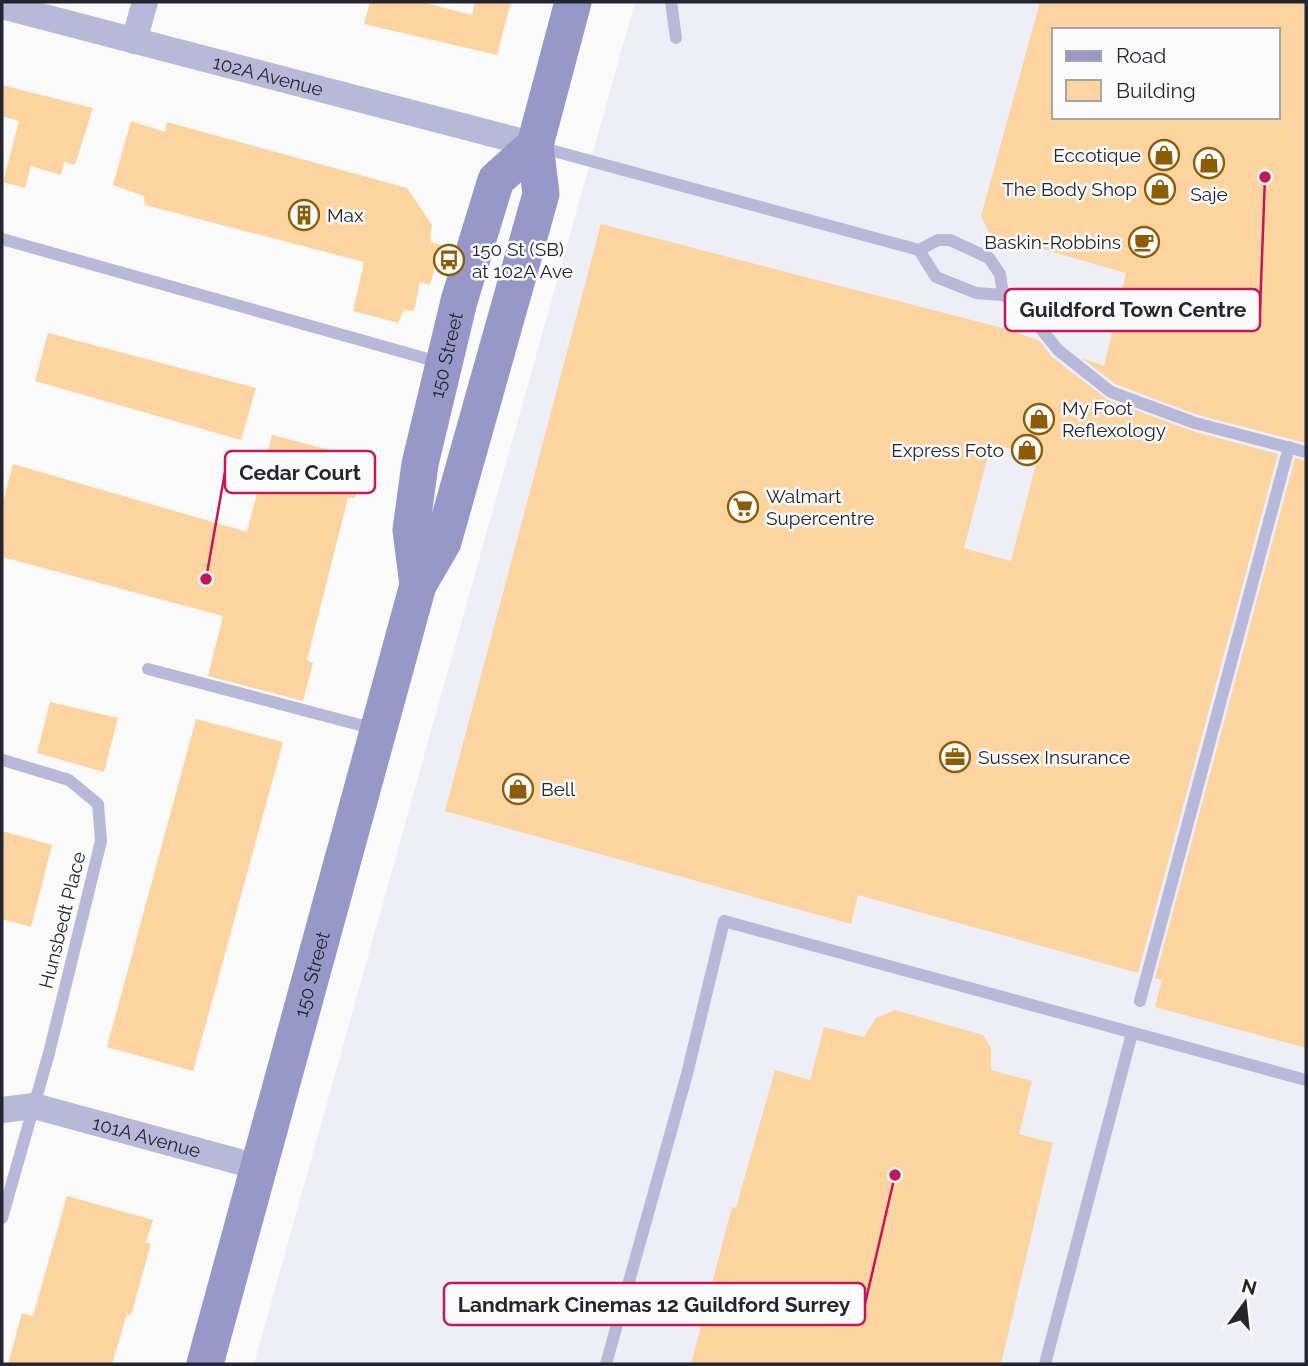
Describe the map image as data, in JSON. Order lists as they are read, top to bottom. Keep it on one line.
{"streets":{"main road":["150 Street"],"street":["102A Avenue","101A Avenue"],"lane":["Hunsbedt Place"]},"crossings":[["102A Avenue","150 Street"],["150 Street","101A Avenue"],["Hunsbedt Place","101A Avenue"]],"places":{"shop":["Eccotique","Saje","The Body Shop","My Foot Reflexology","Express Foto","Bell"],"other":["Guildford Town Centre","Cedar Court","Landmark Cinemas 12 Guildford Surrey"],"building":["Max"],"cafe":["Baskin-Robbins"],"bus stop":["150 St (SB) at 102A Ave"],"supermarket":["Walmart Supercentre"],"office":["Sussex Insurance"]},"legend":["Road","Building"],"north":"top"}
